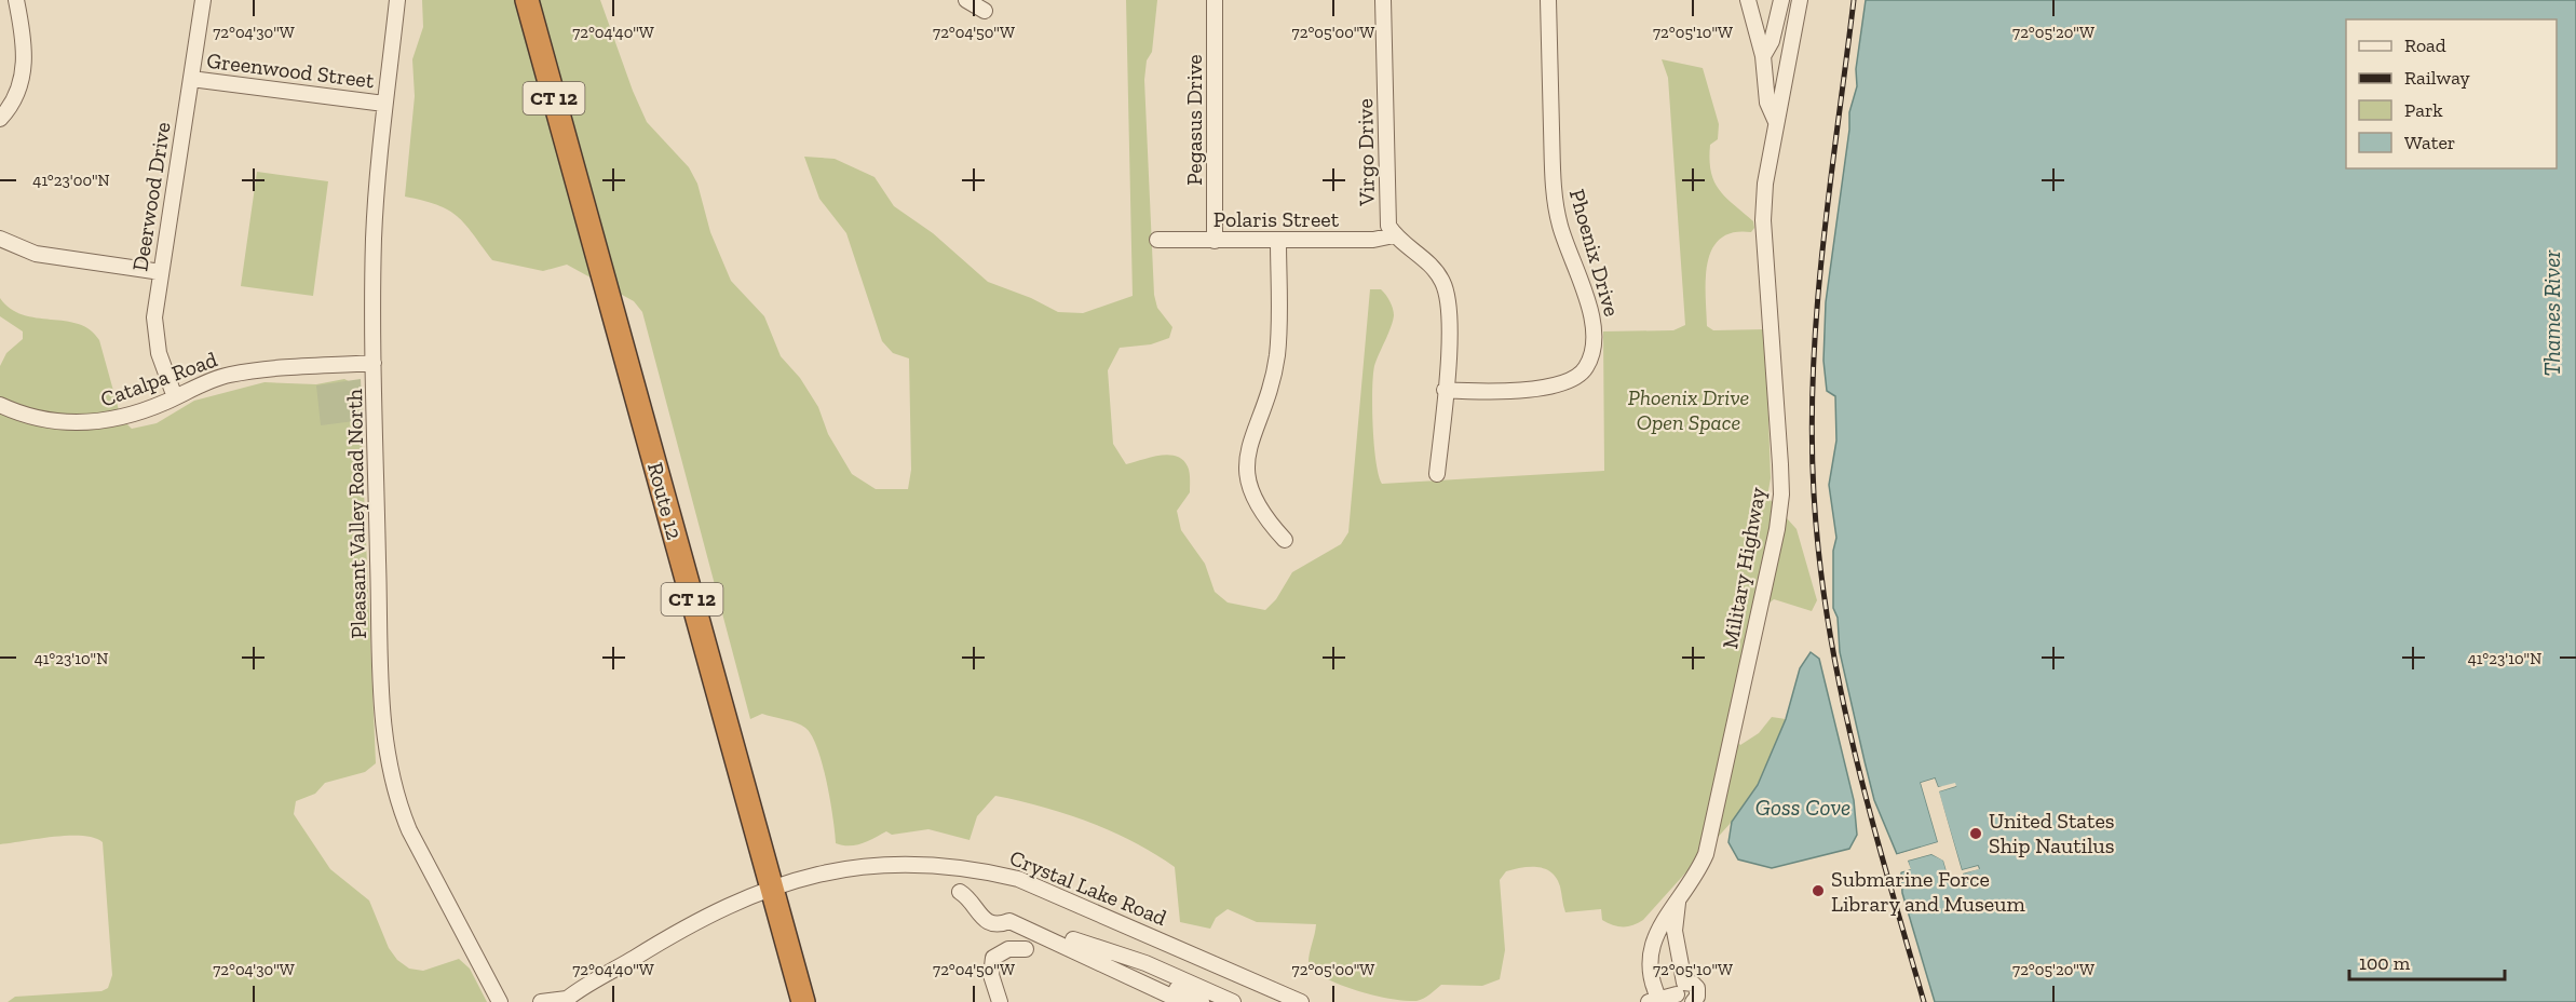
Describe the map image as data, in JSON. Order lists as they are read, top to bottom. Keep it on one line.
{"streets":{"highway":["CT 12","Route 12"],"street":["Greenwood Street","Pegasus Drive","Virgo Drive","Deerwood Drive","Polaris Street","Phoenix Drive","Catalpa Road","Pleasant Valley Road North","Military Highway","Crystal Lake Road"]},"crossings":[["Greenwood Street","Deerwood Drive"],["Greenwood Street","Pleasant Valley Road North"],["Pegasus Drive","Polaris Street"],["Virgo Drive","Polaris Street"],["Deerwood Drive","Catalpa Road"],["Catalpa Road","Pleasant Valley Road North"],["Route 12","Crystal Lake Road"]],"water":["Thames River","Goss Cove"],"parks":["Phoenix Drive Open Space"],"places":["United States Ship Nautilus","Submarine Force Library and Museum"],"legend":["Road","Railway","Park","Water"],"scale_bar":"100 m","coordinates":["72°04'30\"W","72°04'40\"W","72°04'50\"W","72°05'00\"W","72°05'10\"W","72°05'20\"W","41°23'00\"N","41°23'10\"N"]}
